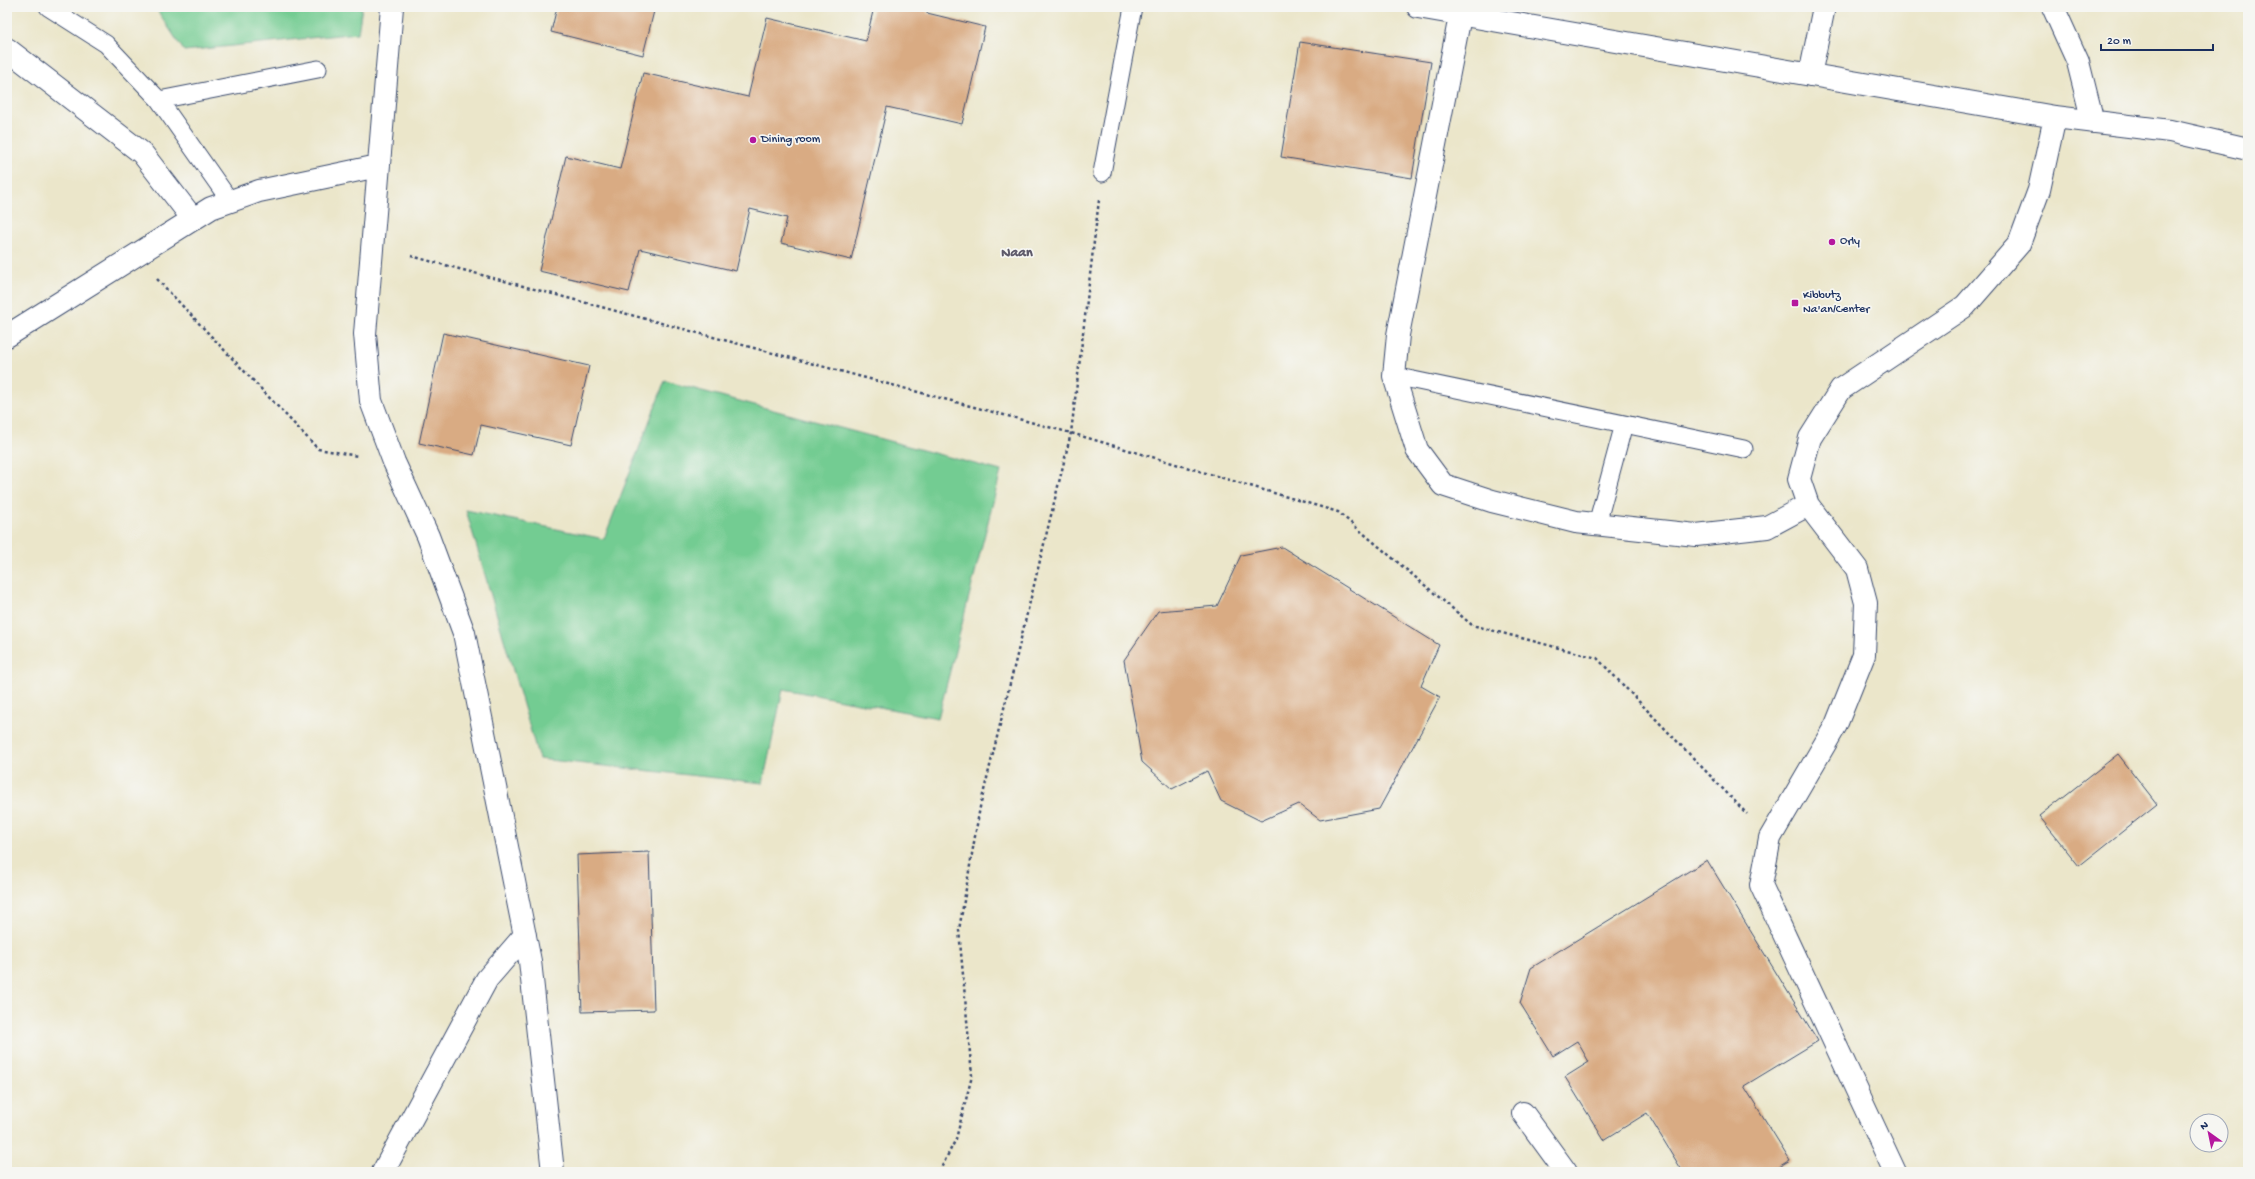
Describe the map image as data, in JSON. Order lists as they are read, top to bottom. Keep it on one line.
{"districts":["Naan"],"places":{"other":["Dining room","Orly"],"transit":["Kibbutz Na'an/Center"]},"scale_bar":"20 m","north":"top left"}
